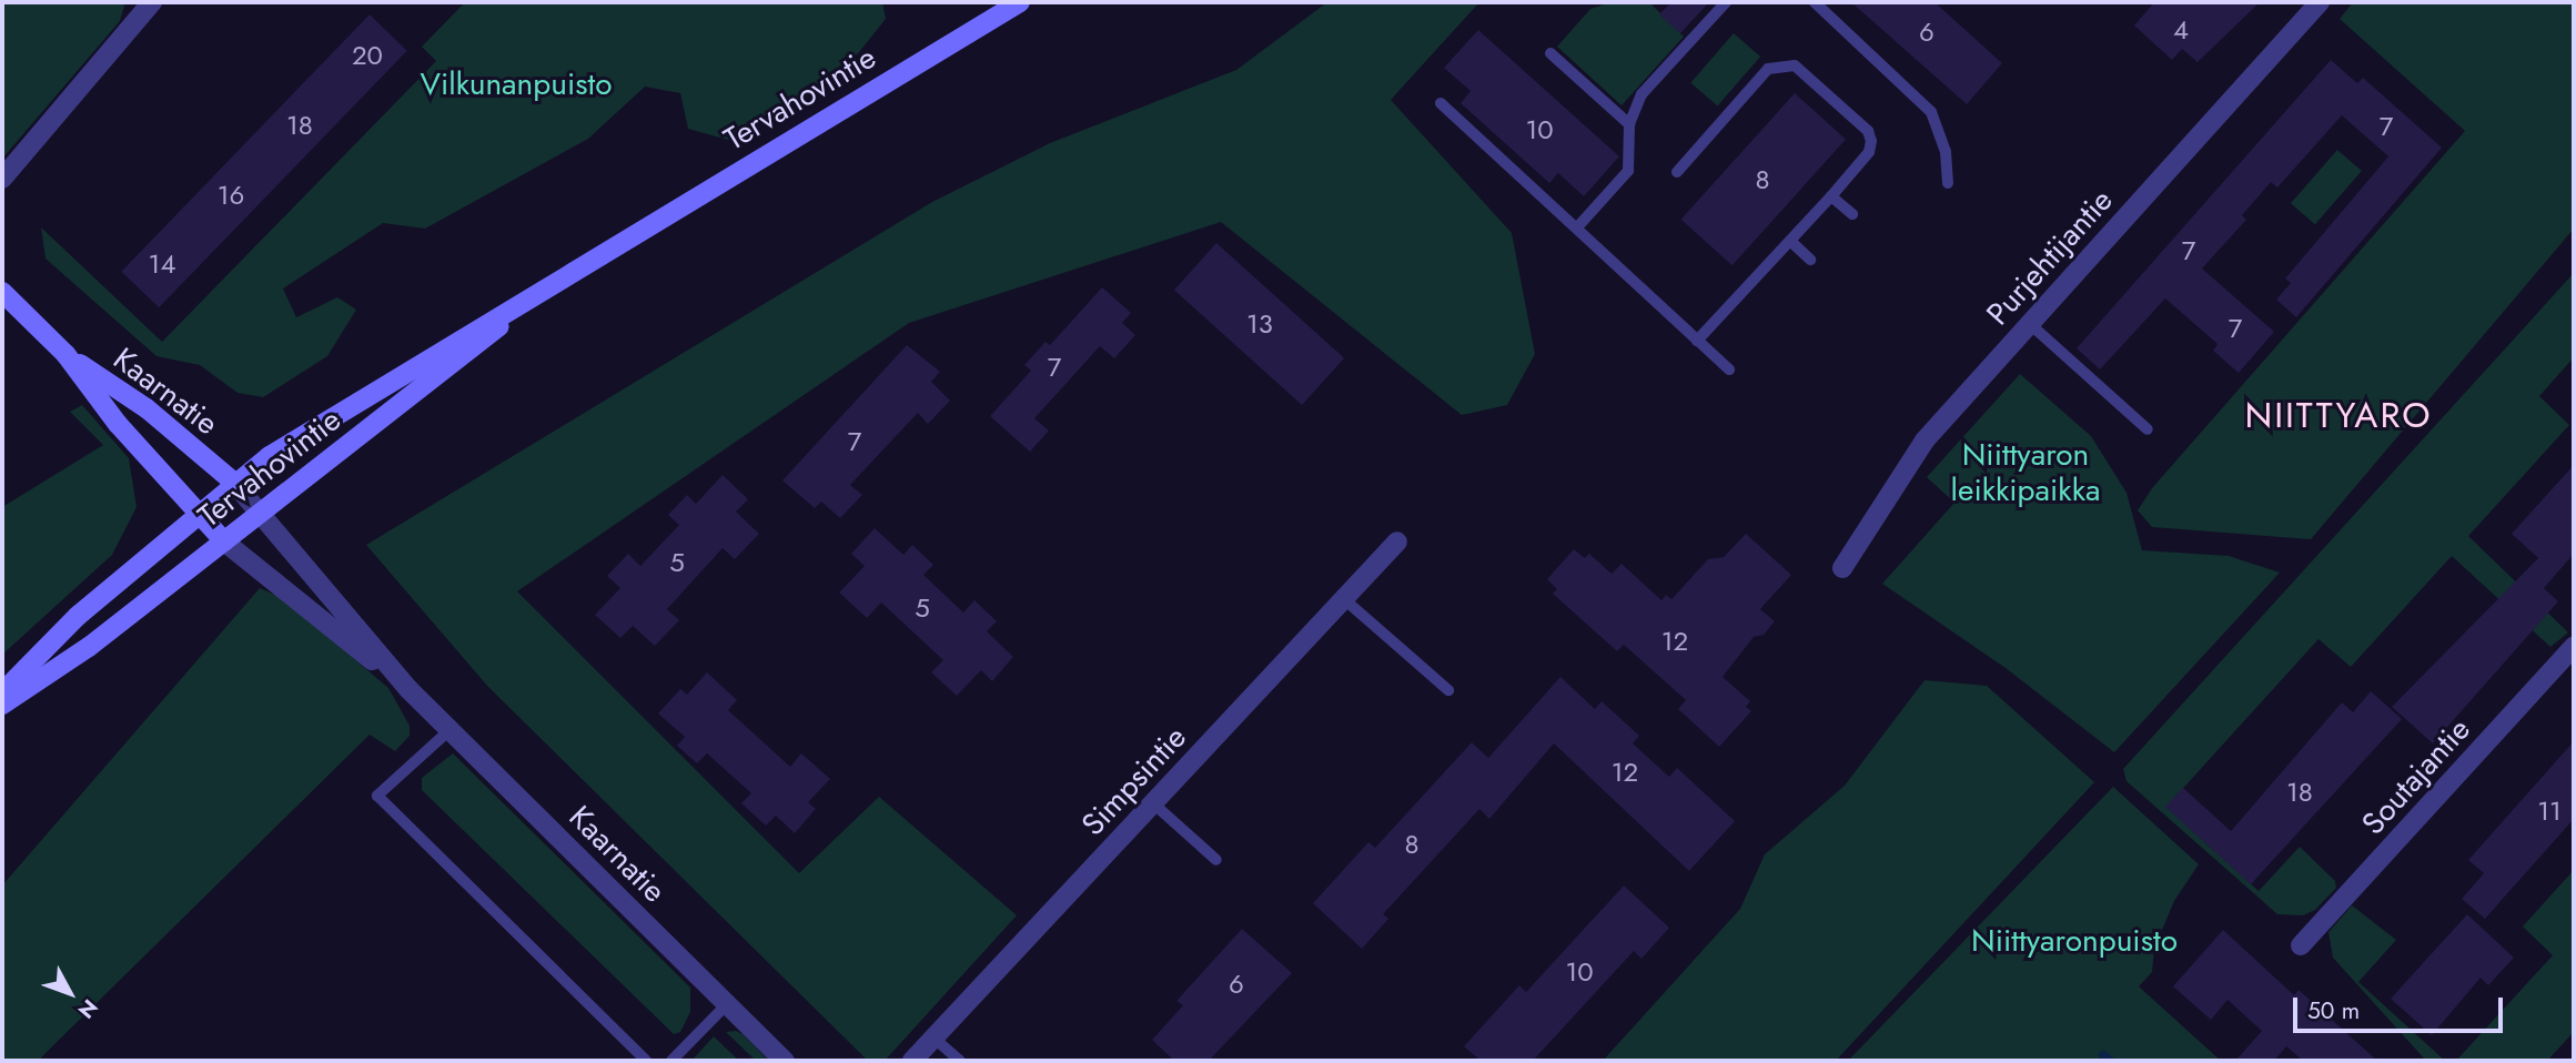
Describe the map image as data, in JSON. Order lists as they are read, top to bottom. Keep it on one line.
{"streets":{"main road":["Tervahovintie","Kaarnatie"],"street":["Purjehtijantie","Soutajantie","Simpsintie"]},"crossings":[["Tervahovintie","Kaarnatie"]],"districts":["NIITTYARO"],"parks":["Vilkunanpuisto","Niittyaron leikkipaikka","Niittyaronpuisto"],"house_numbers":["4","6","20","18","7","10","8","16","7","14","13","7","7","7","5","5","12","12","18","11","8","10","6"],"scale_bar":"50 m","north":"bottom right"}
